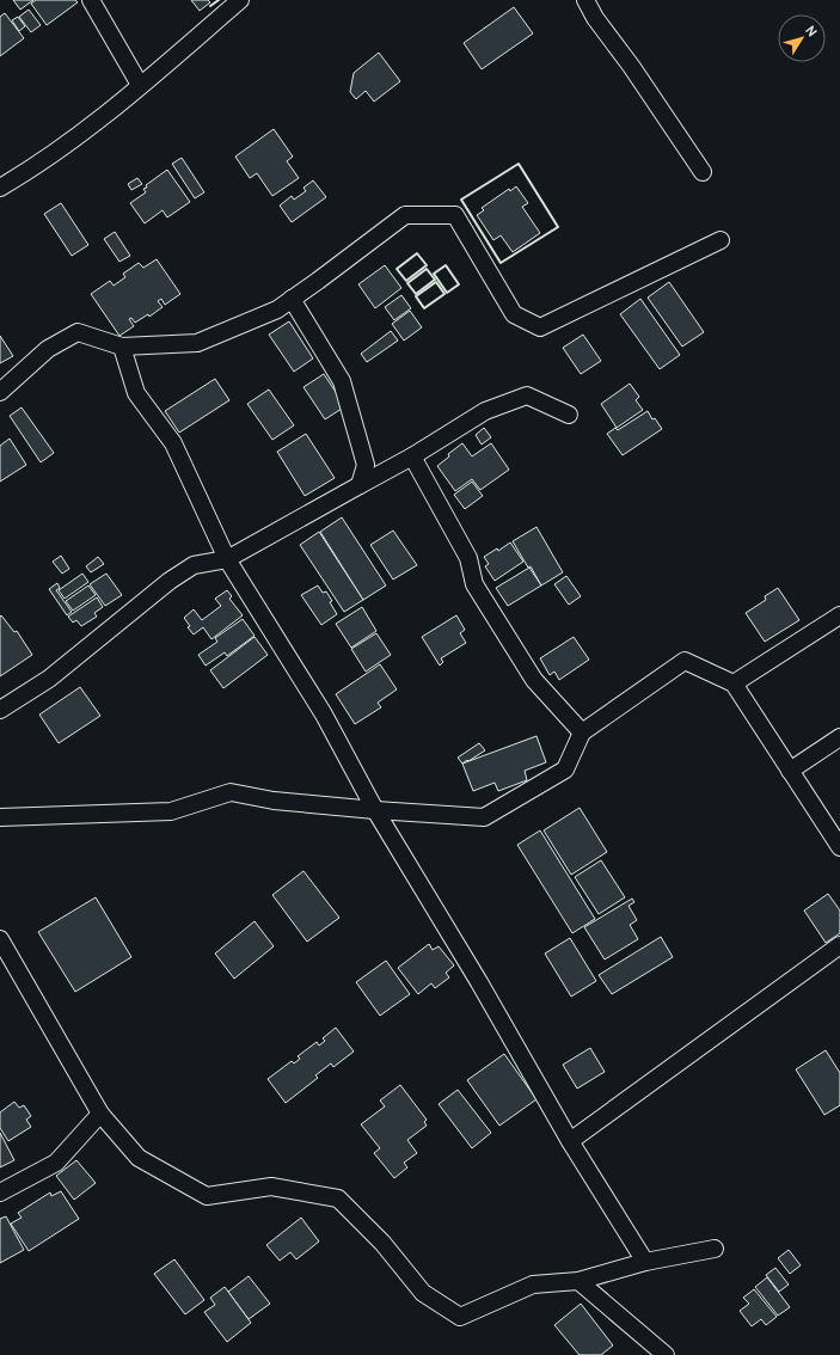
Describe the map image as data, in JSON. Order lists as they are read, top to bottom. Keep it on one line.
{"north":"top right"}
